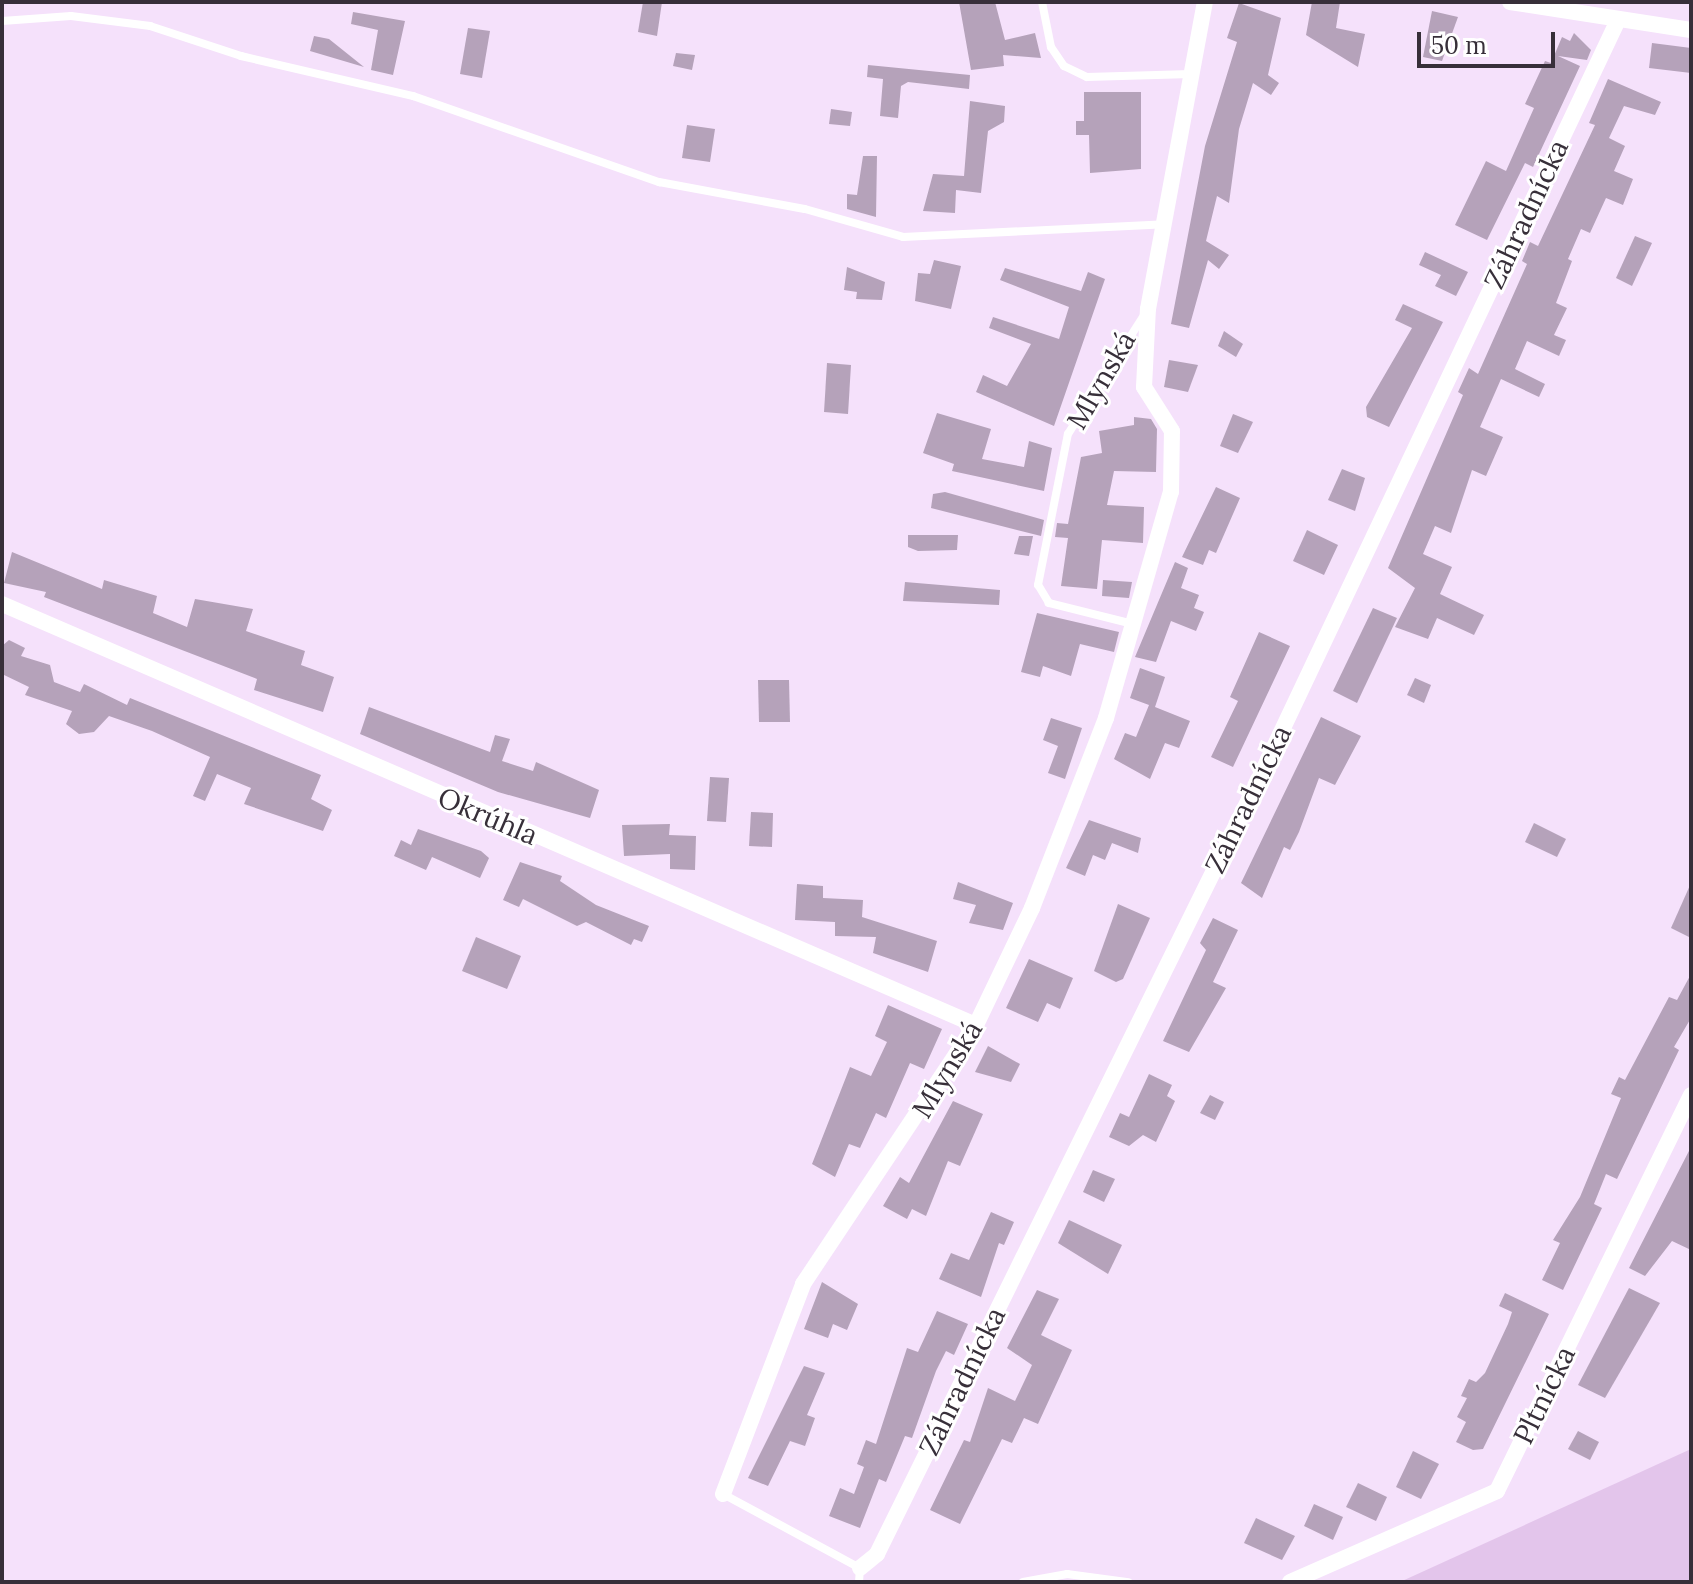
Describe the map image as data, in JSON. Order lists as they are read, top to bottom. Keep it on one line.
{"streets":{"street":["Záhradnícka","Mlynská","Okrúhla","Pltnícka"]},"crossings":[["Mlynská","Okrúhla"]],"scale_bar":"50 m"}
